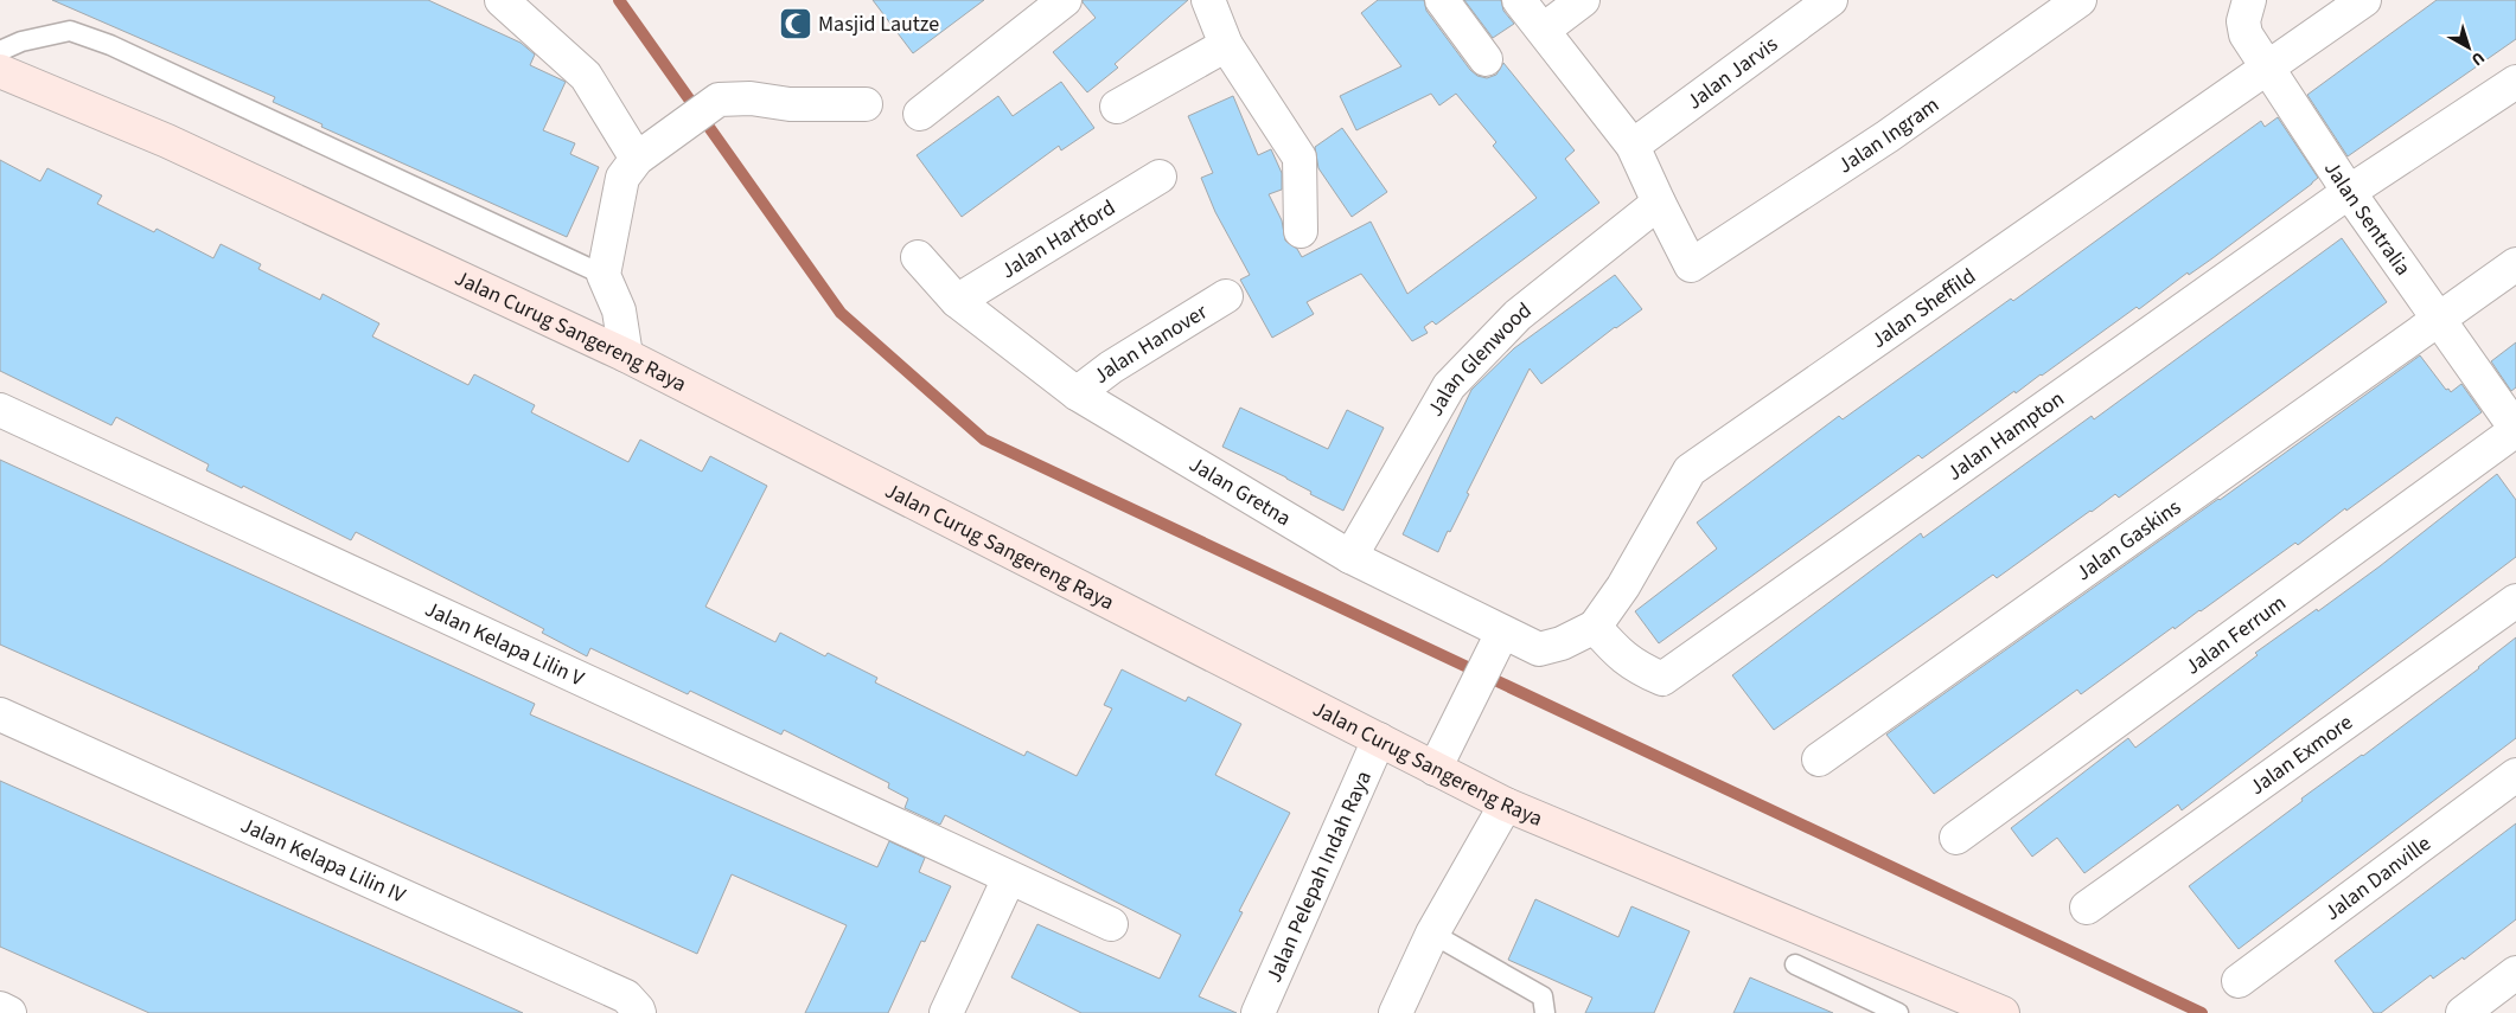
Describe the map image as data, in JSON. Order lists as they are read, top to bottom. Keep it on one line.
{"streets":{"main road":["Jalan Curug Sangereng Raya"],"street":["Jalan Jarvis","Jalan Ingram","Jalan Sentralia","Jalan Hartford","Jalan Sheffild","Jalan Hanover","Jalan Glenwood","Jalan Hampton","Jalan Gretna","Jalan Gaskins","Jalan Ferrum","Jalan Kelapa Lilin V","Jalan Exmore","Jalan Kelapa Lilin IV","Jalan Pelepah Indah Raya","Jalan Danville"]},"crossings":[["Jalan Ingram","Jalan Glenwood"],["Jalan Sentralia","Jalan Sheffild"],["Jalan Sentralia","Jalan Hampton"],["Jalan Sentralia","Jalan Gaskins"],["Jalan Sentralia","Jalan Ferrum"],["Jalan Hartford","Jalan Gretna"],["Jalan Sheffild","Jalan Hampton"],["Jalan Sheffild","Jalan Gretna"],["Jalan Curug Sangereng Raya","Jalan Pelepah Indah Raya"],["Jalan Hanover","Jalan Gretna"],["Jalan Glenwood","Jalan Gretna"],["Jalan Hampton","Jalan Gretna"]],"places":{"mosque":["Masjid Lautze"]},"north":"bottom right"}
